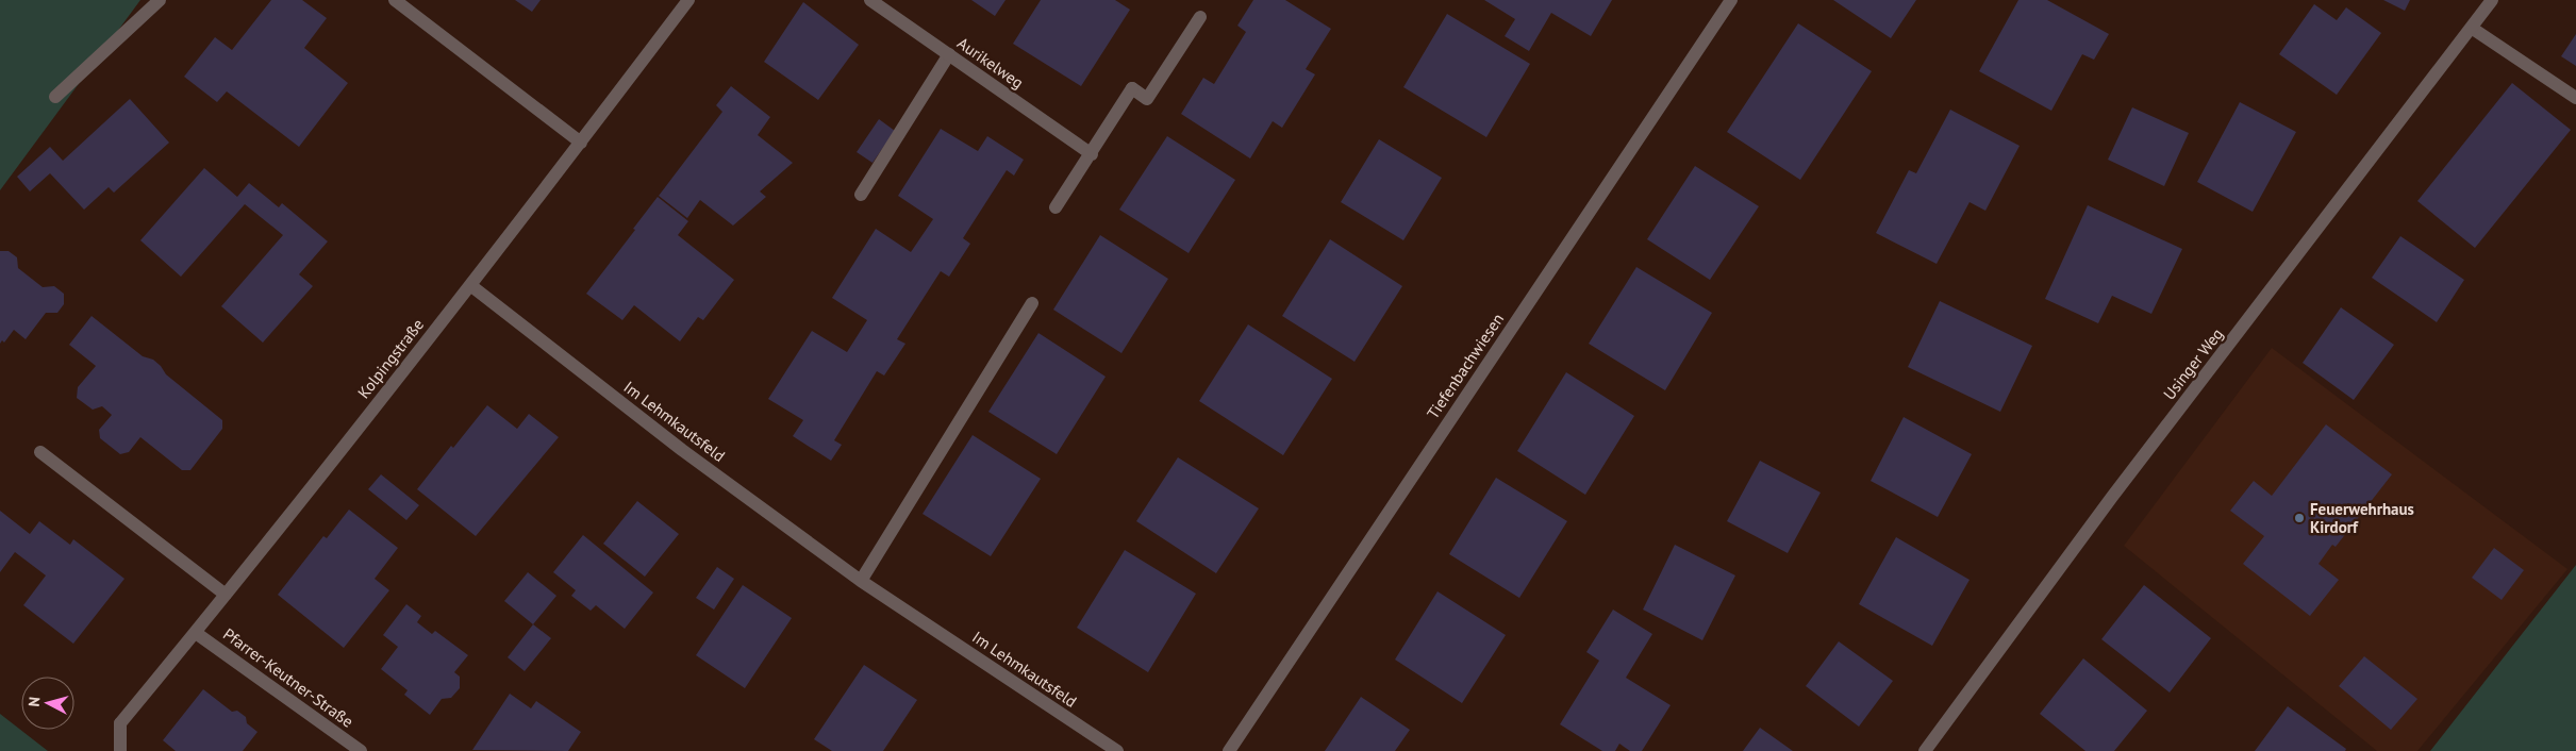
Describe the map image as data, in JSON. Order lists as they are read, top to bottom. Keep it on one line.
{"streets":{"street":["Aurikelweg","Kolpingstraße","Usinger Weg","Tiefenbachwiesen","Im Lehmkautsfeld","Pfarrer-Keutner-Straße"]},"crossings":[["Kolpingstraße","Im Lehmkautsfeld"],["Kolpingstraße","Pfarrer-Keutner-Straße"]],"places":["Feuerwehrhaus Kirdorf"],"north":"left"}
